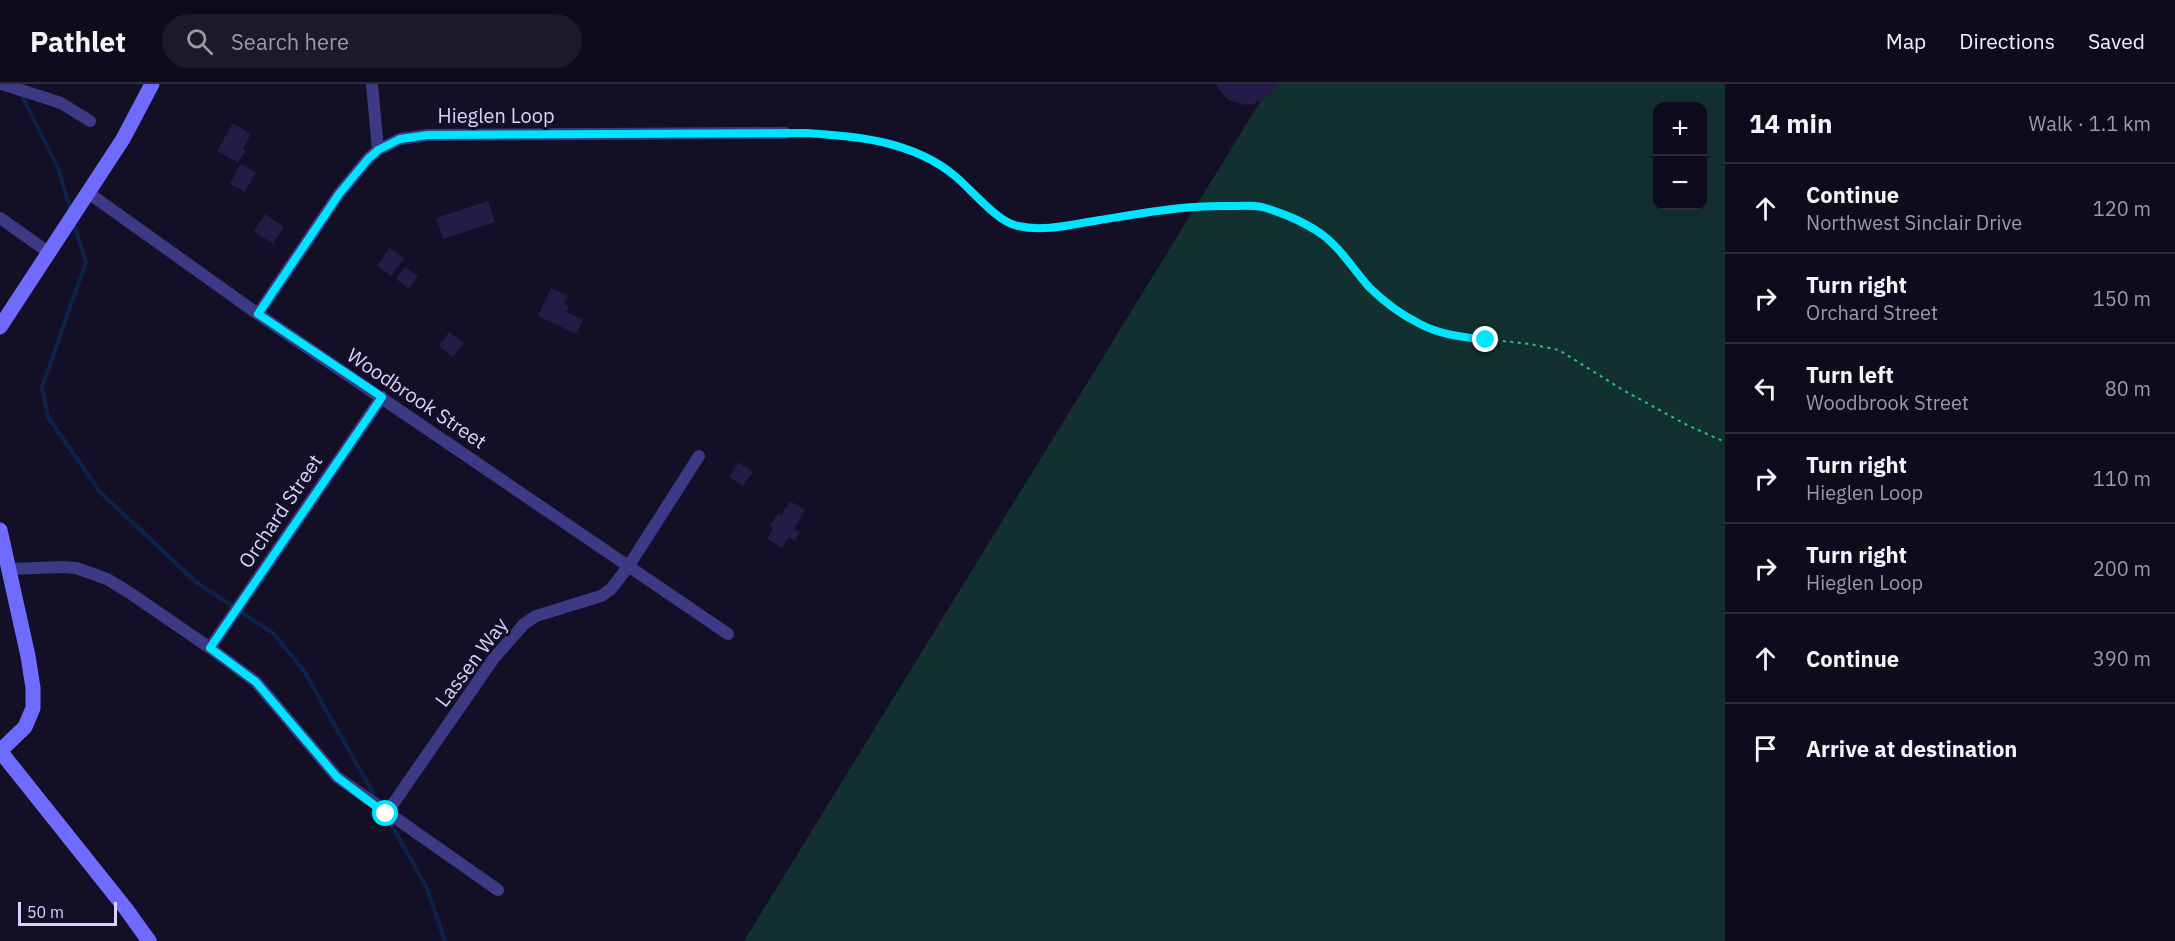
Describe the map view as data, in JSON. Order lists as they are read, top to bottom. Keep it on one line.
{"streets":{"street":["Hieglen Loop","Woodbrook Street","Orchard Street","Lassen Way"]},"crossings":[["Hieglen Loop","Woodbrook Street"],["Woodbrook Street","Orchard Street"],["Woodbrook Street","Lassen Way"]],"scale_bar":"50 m","page":{"header":"Pathlet","search":"Search here","nav":["Map","Directions","Saved"],"heading":["14 min","Walk · 1.1 km"],"map_buttons":["+","−"],"list":[["Continue","Northwest Sinclair Drive","120 m"],["Turn right","Orchard Street","150 m"],["Turn left","Woodbrook Street","80 m"],["Turn right","Hieglen Loop","110 m"],["Turn right","Hieglen Loop","200 m"],["Continue","390 m"],"Arrive at destination"],"scale":"50 m"}}
